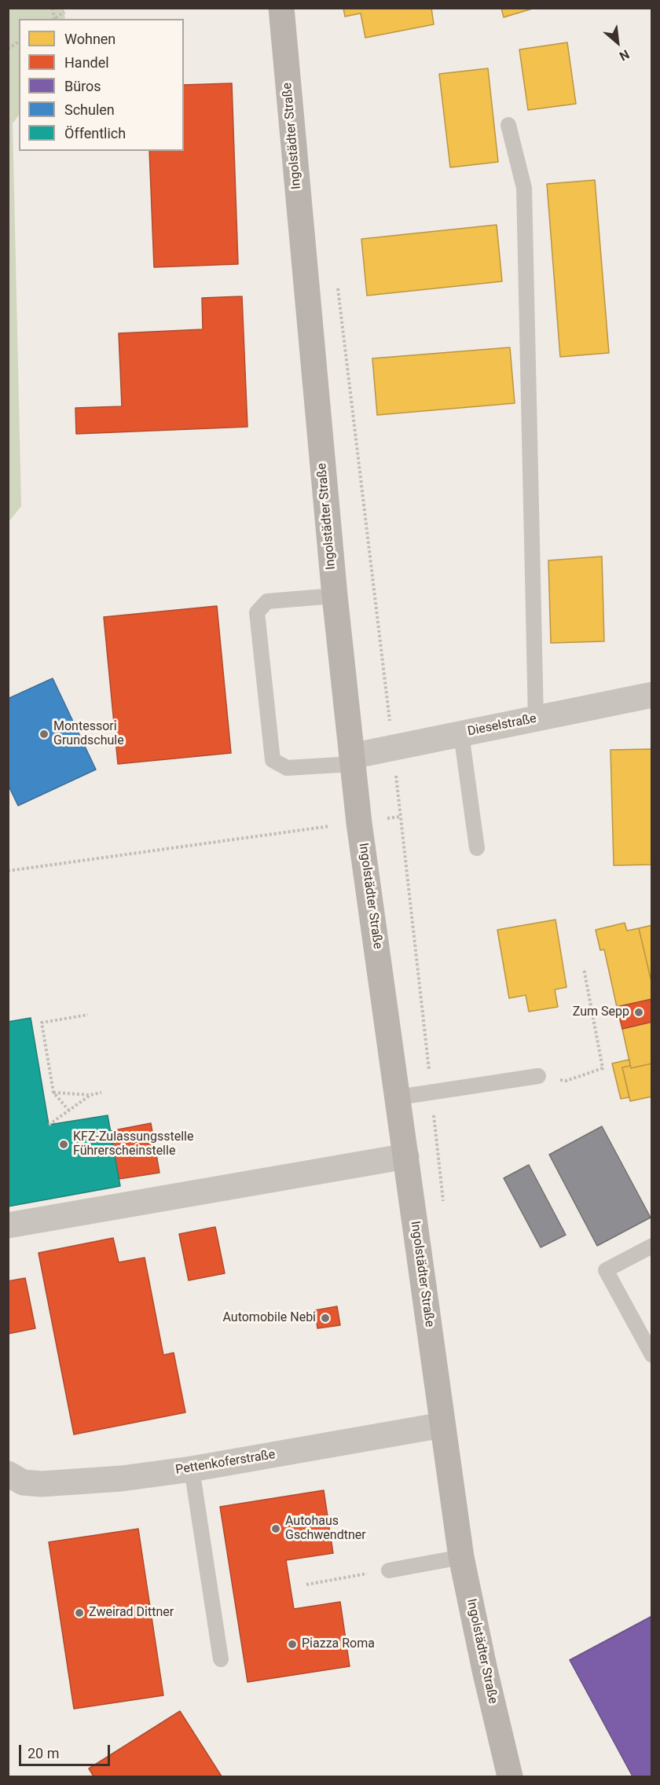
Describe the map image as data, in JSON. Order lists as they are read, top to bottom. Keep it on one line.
{"streets":{"street":["Ingolstädter Straße","Dieselstraße","Pettenkoferstraße"]},"crossings":[["Ingolstädter Straße","Dieselstraße"],["Ingolstädter Straße","Pettenkoferstraße"]],"places":["Montessori Grundschule","Zum Sepp","KFZ-Zulassungsstelle Führerscheinstelle","Automobile Nebi","Autohaus Gschwendtner","Zweirad Dittner","Piazza Roma"],"legend":["Wohnen","Handel","Büros","Schulen","Öffentlich"],"scale_bar":"20 m","north":"bottom right"}
